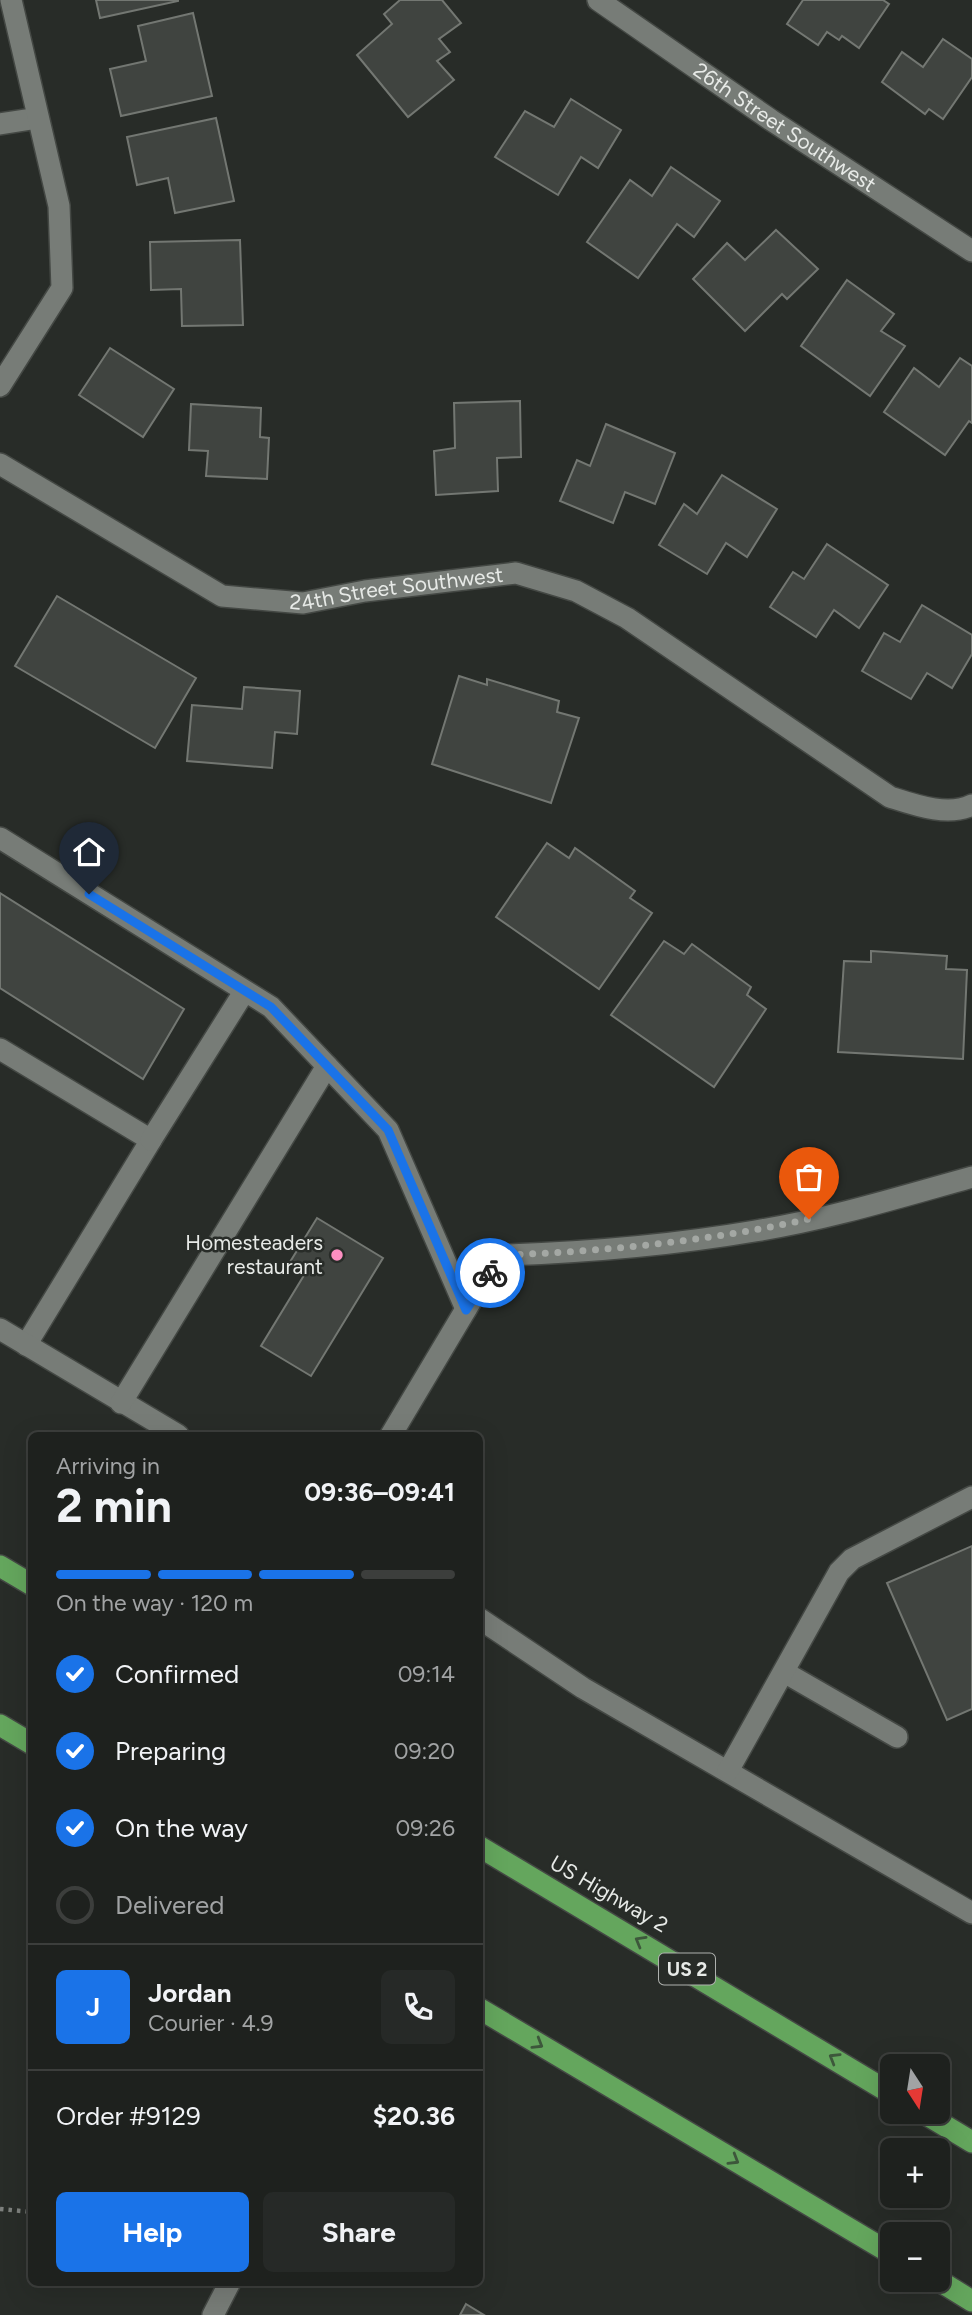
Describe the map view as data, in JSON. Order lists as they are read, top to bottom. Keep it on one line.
{"streets":{"highway":["US Highway 2","US 2"],"street":["26th Street Southwest","24th Street Southwest"]},"places":["Homesteaders restaurant"],"north":"bottom","page":{"heading":["2 min","Arriving in","09:36–09:41"],"panel":["Jordan","Courier · 4.9","Order #9129","$20.36"],"bar":"On the way · 120 m","list":[["Confirmed","09:14"],["Preparing","09:20"],["On the way","09:26"],"Delivered"],"round":"J","map_buttons":["+","−"],"buttons":["Help","Share"]}}
